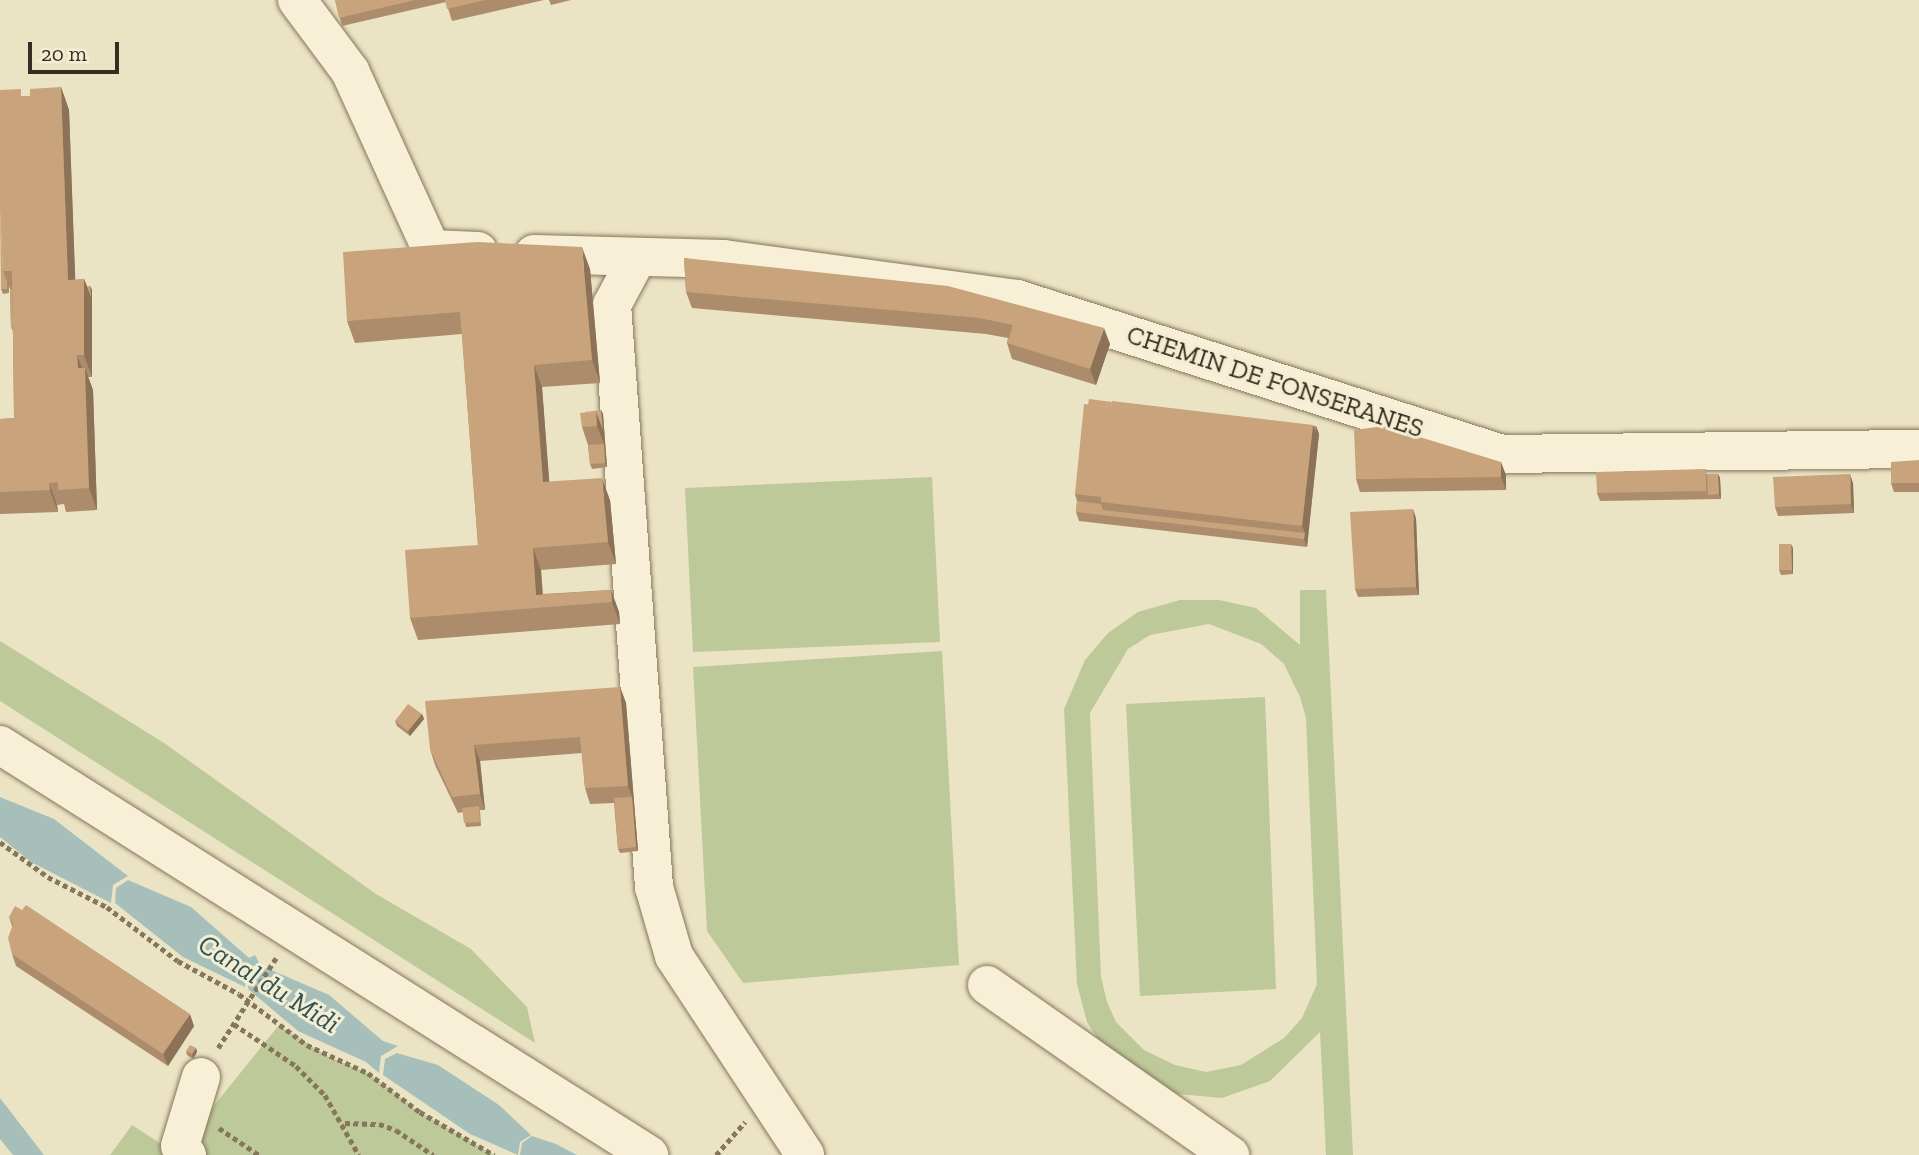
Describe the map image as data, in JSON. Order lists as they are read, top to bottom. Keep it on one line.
{"streets":{"street":["CHEMIN DE FONSERANES"]},"water":["Canal du Midi"],"scale_bar":"20 m"}
